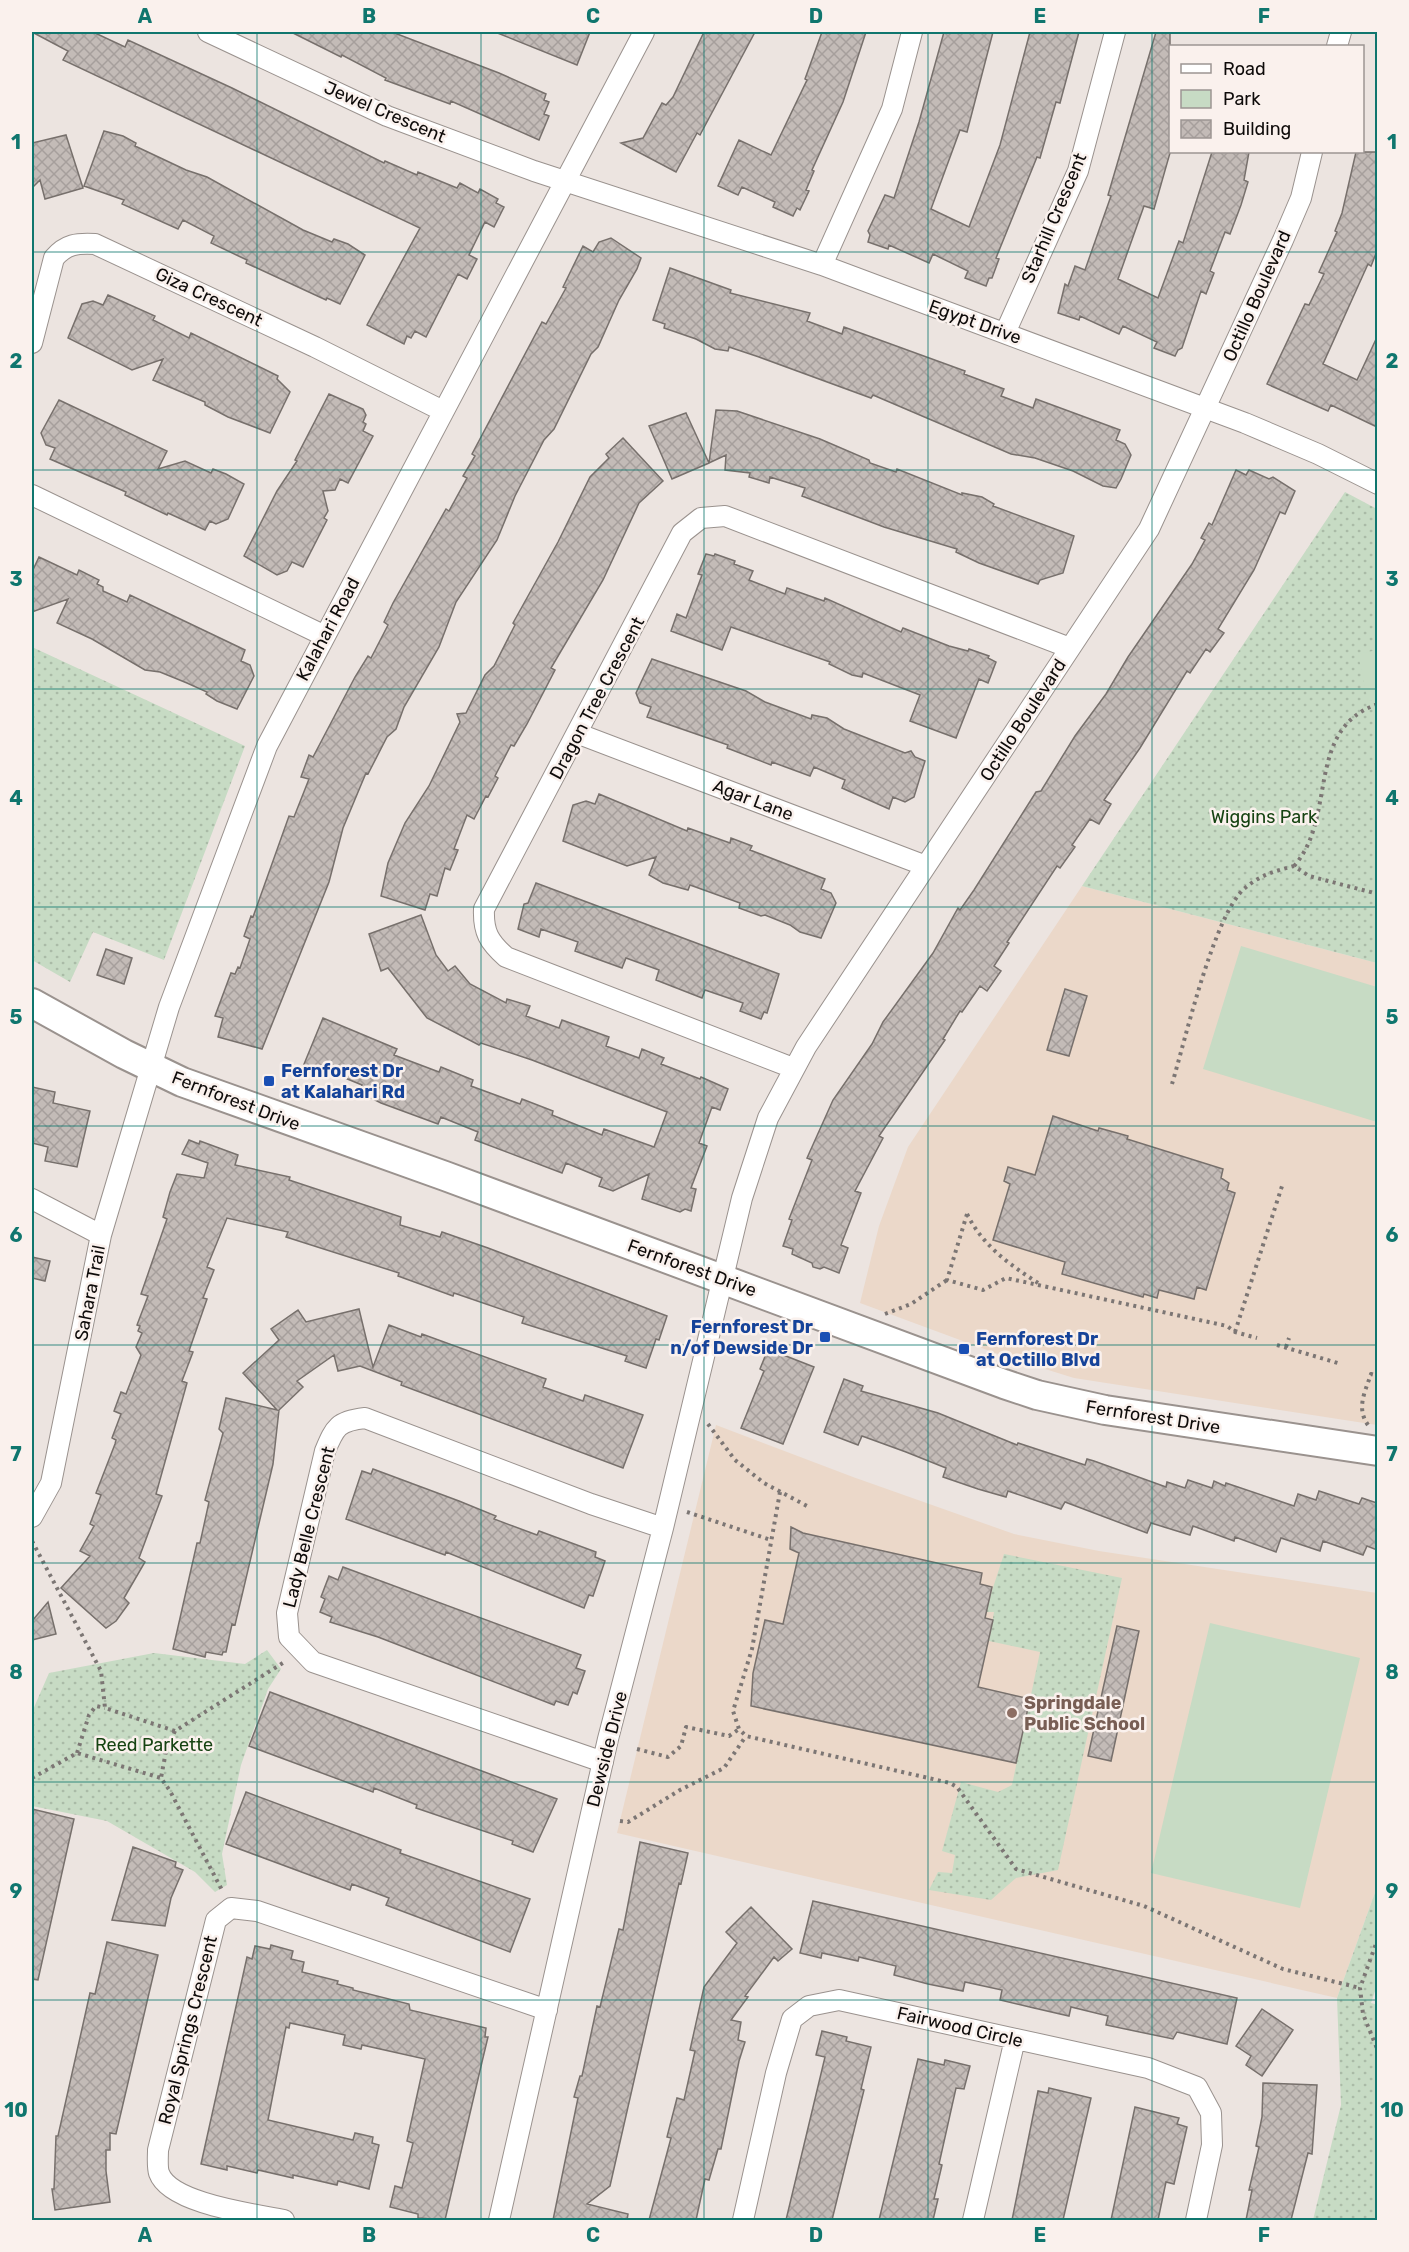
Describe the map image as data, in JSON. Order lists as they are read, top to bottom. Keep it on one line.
{"streets":{"street":["Jewel Crescent","Starhill Crescent","Octillo Boulevard","Giza Crescent","Egypt Drive","Kalahari Road","Dragon Tree Crescent","Agar Lane","Fernforest Drive","Sahara Trail","Lady Belle Crescent","Dewside Drive","Fairwood Circle","Royal Springs Crescent"]},"crossings":[["Jewel Crescent","Egypt Drive"],["Jewel Crescent","Kalahari Road"],["Starhill Crescent","Egypt Drive"],["Octillo Boulevard","Egypt Drive"],["Octillo Boulevard","Dragon Tree Crescent"],["Octillo Boulevard","Agar Lane"],["Octillo Boulevard","Fernforest Drive"],["Octillo Boulevard","Dewside Drive"],["Giza Crescent","Kalahari Road"],["Egypt Drive","Kalahari Road"],["Kalahari Road","Fernforest Drive"],["Kalahari Road","Sahara Trail"],["Dragon Tree Crescent","Agar Lane"],["Fernforest Drive","Sahara Trail"],["Fernforest Drive","Dewside Drive"],["Lady Belle Crescent","Dewside Drive"]],"parks":["Wiggins Park","Reed Parkette"],"places":{"transit":["Fernforest Dr at Kalahari Rd","Fernforest Dr n/of Dewside Dr","Fernforest Dr at Octillo Blvd"],"other":["Springdale Public School"]},"legend":["Road","Park","Building"],"grid":{"columns":["A","B","C","D","E","F"],"rows":["1","2","3","4","5","6","7","8","9","10"]}}
